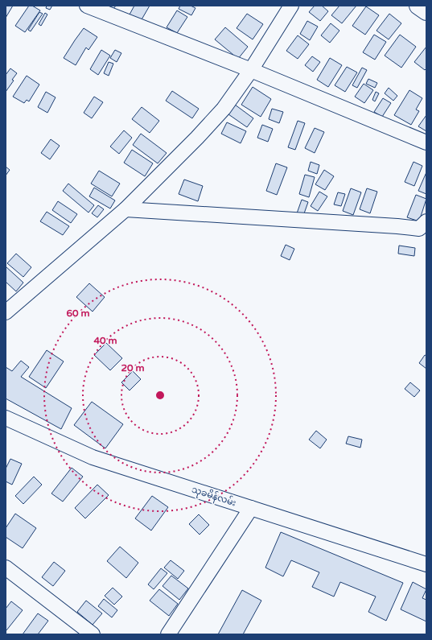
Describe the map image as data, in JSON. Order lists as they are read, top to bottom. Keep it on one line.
{"streets":{"street":["သုခမိန်လမ်း"]},"rings":["60 m","40 m","20 m"]}
